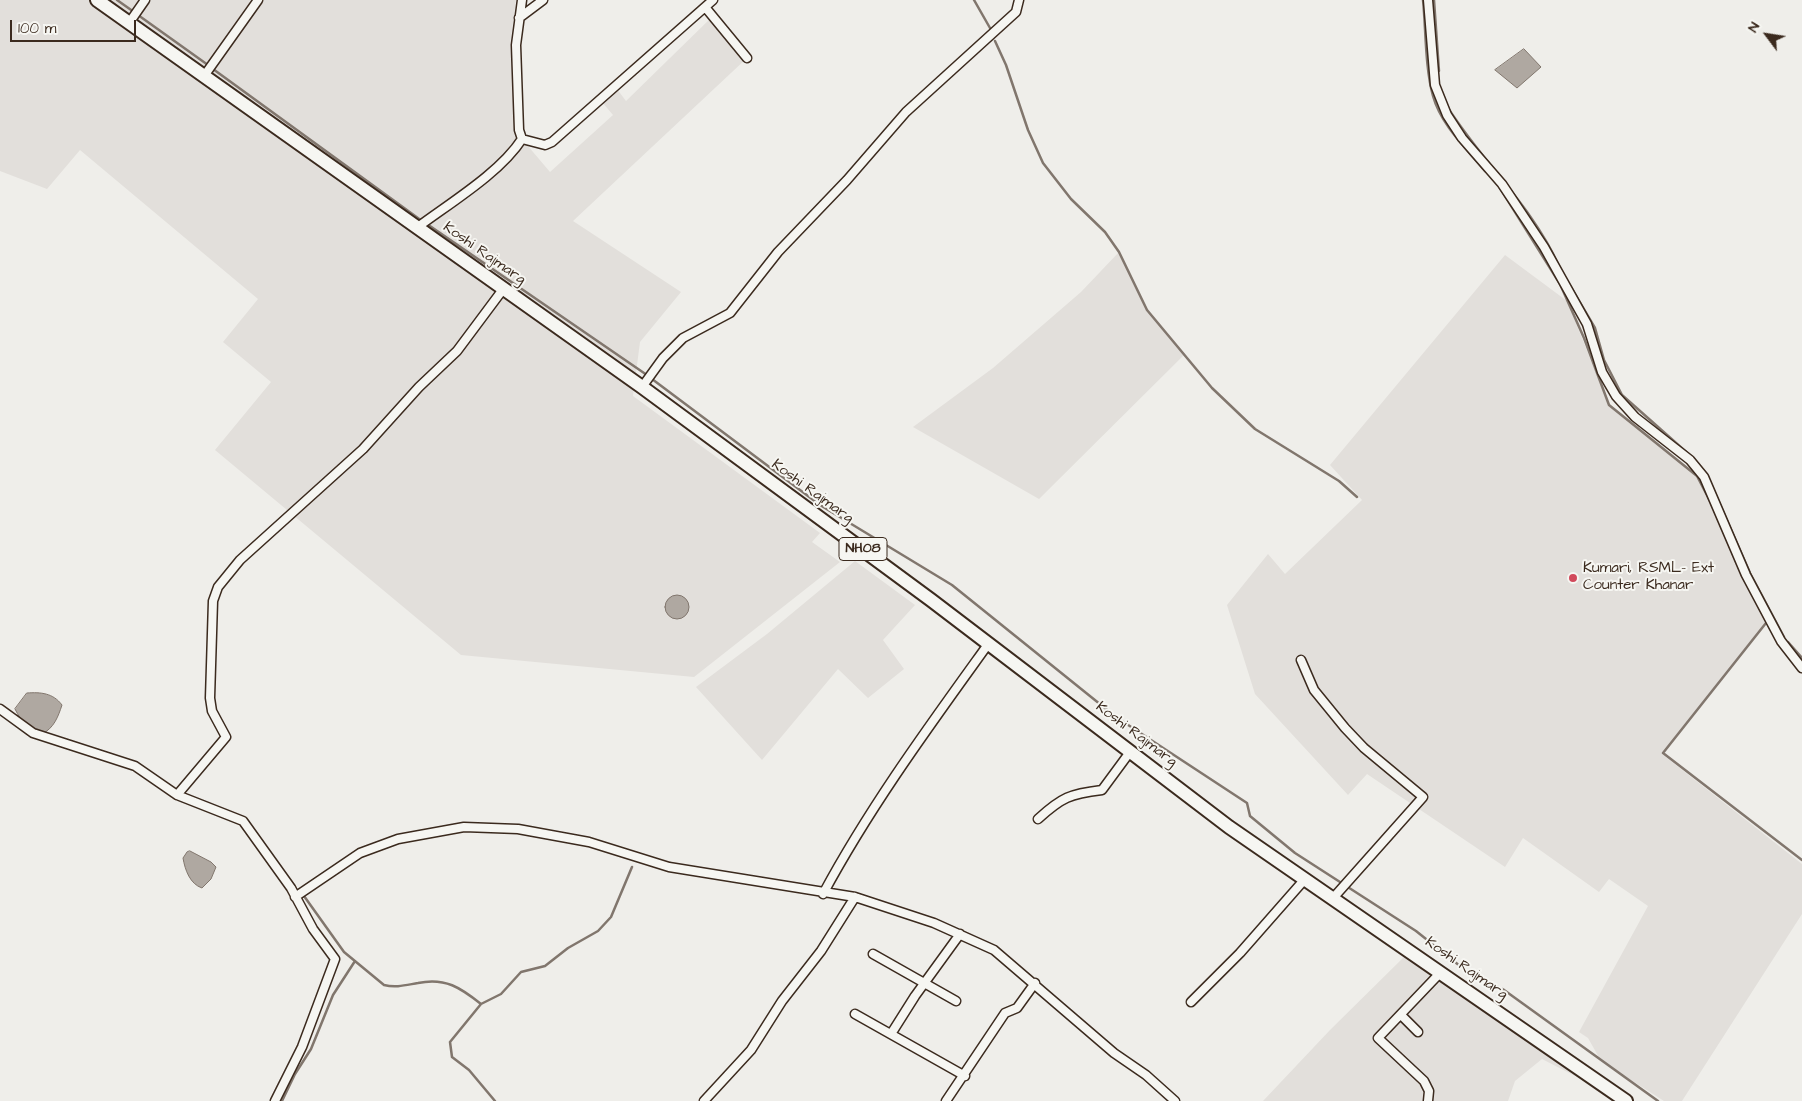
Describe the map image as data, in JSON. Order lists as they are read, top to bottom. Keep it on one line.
{"streets":{"main road":["Koshi Rajmarg","NH08"]},"places":["Kumari, RSML- Ext Counter Khanar"],"scale_bar":"100 m","north":"top left"}
